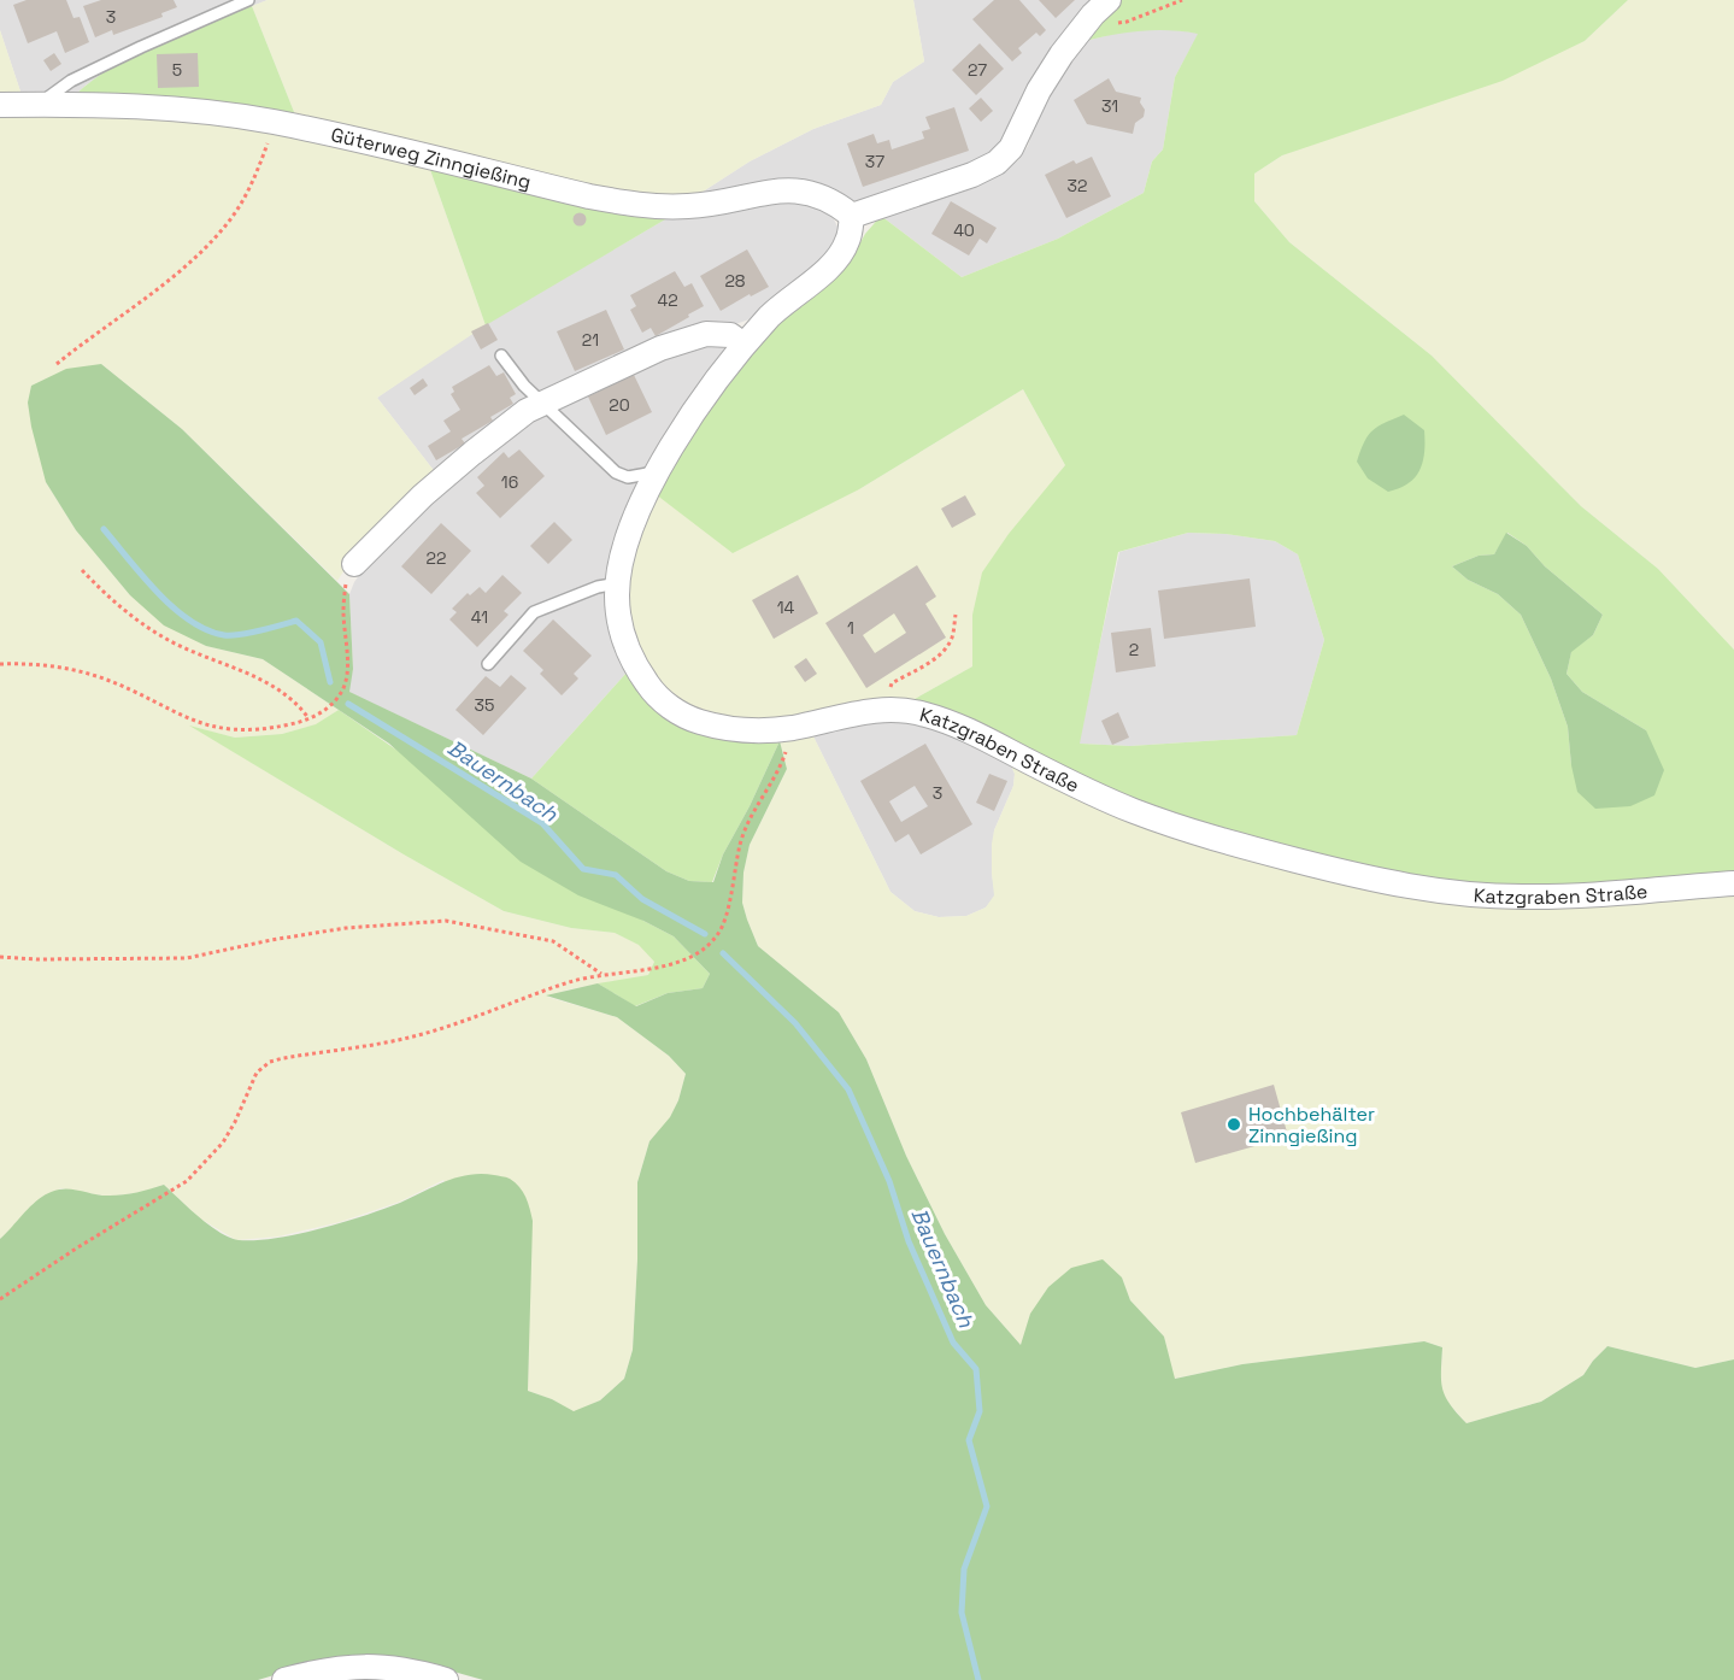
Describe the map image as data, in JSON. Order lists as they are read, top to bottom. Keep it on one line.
{"streets":{"street":["Güterweg Zinngießing","Katzgraben Straße"]},"crossings":[["Güterweg Zinngießing","Katzgraben Straße"]],"water":["Bauernbach"],"places":["Hochbehälter Zinngießing"],"house_numbers":["3","5","27","31","37","32","40","28","42","21","20","16","22","14","41","1","2","35","3"]}
